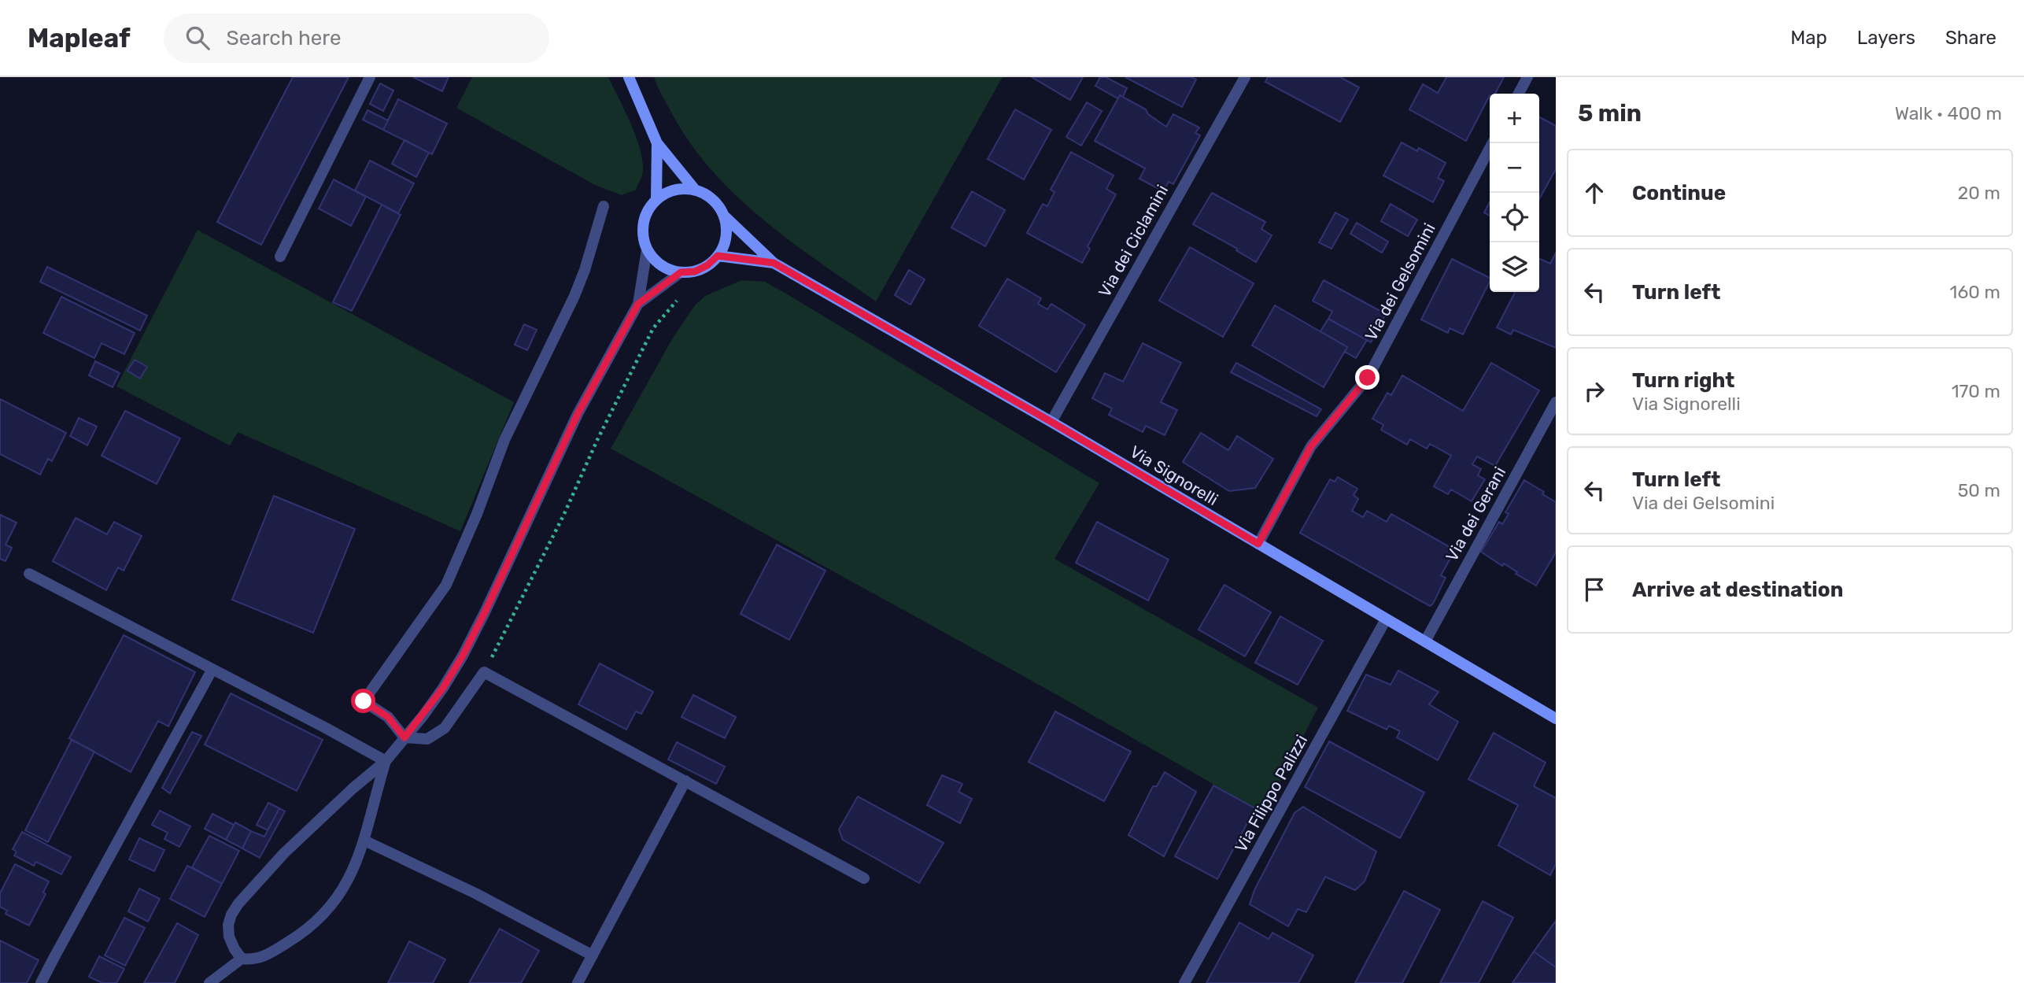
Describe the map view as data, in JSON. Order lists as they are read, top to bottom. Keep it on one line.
{"streets":{"street":["Via dei Ciclamini","Via dei Gelsomini","Via Signorelli","Via dei Gerani","Via Filippo Palizzi"]},"crossings":[["Via dei Ciclamini","Via Signorelli"],["Via dei Gelsomini","Via Signorelli"],["Via Signorelli","Via dei Gerani"],["Via Signorelli","Via Filippo Palizzi"]],"page":{"header":"Mapleaf","search":"Search here","nav":["Map","Layers","Share"],"heading":["5 min","Walk · 400 m"],"map_buttons":["+","−"],"list":[["Continue","20 m"],["Turn left","160 m"],["Turn right","Via Signorelli","170 m"],["Turn left","Via dei Gelsomini","50 m"],"Arrive at destination"]}}
